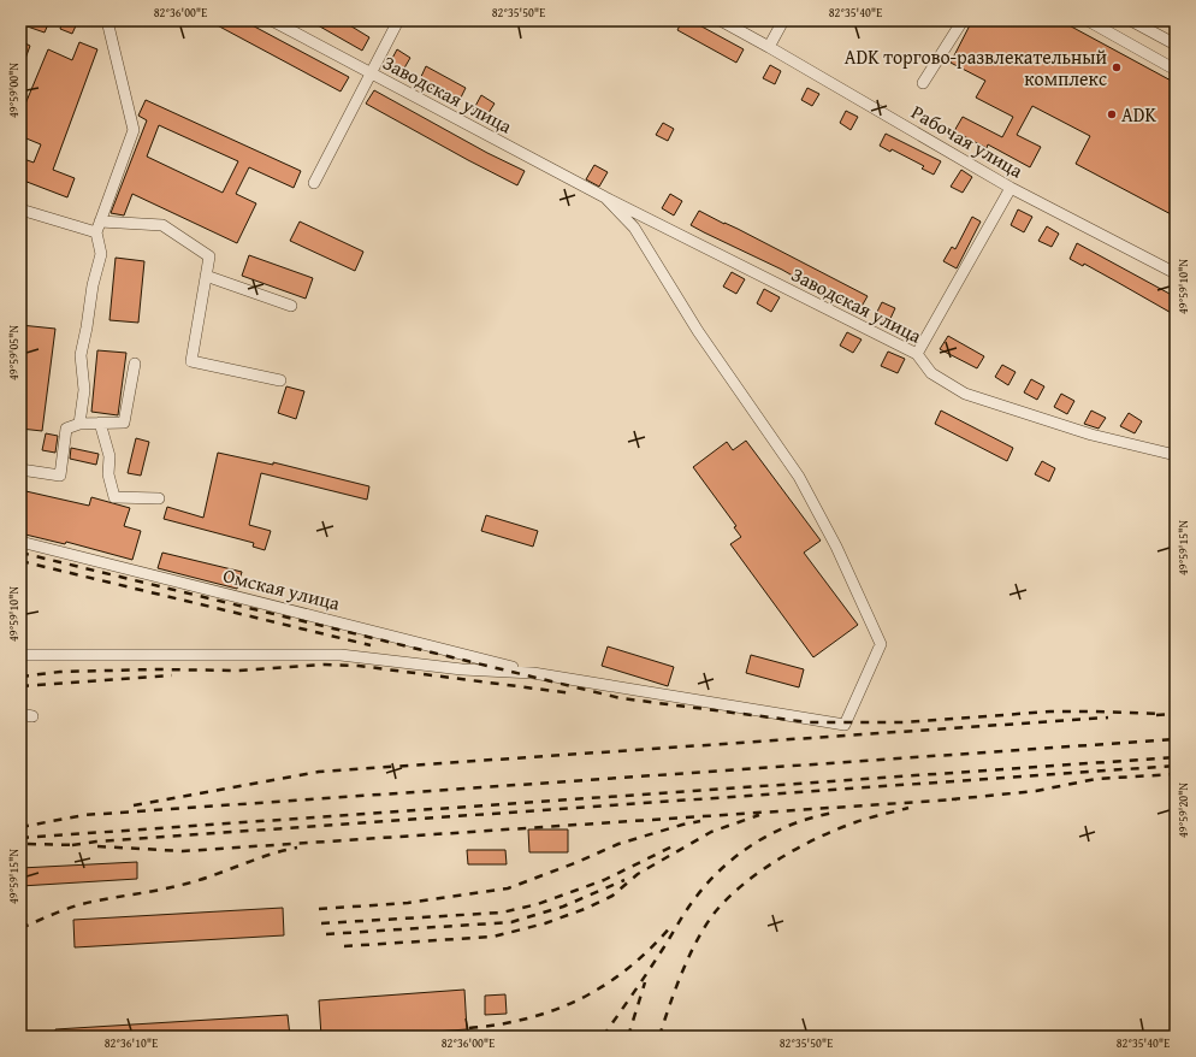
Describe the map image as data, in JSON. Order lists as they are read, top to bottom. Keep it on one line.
{"streets":{"street":["Заводская улица","Рабочая улица","Омская улица"]},"crossings":[["Заводская улица","Омская улица"]],"places":["ADK торгово-развлекательный комплекс","ADK"],"coordinates":["82°36'00\"E","82°35'50\"E","82°35'40\"E","49°59'00\"N","49°59'10\"N","49°59'05\"N","49°59'15\"N","49°59'20\"N","82°36'10\"E"]}
